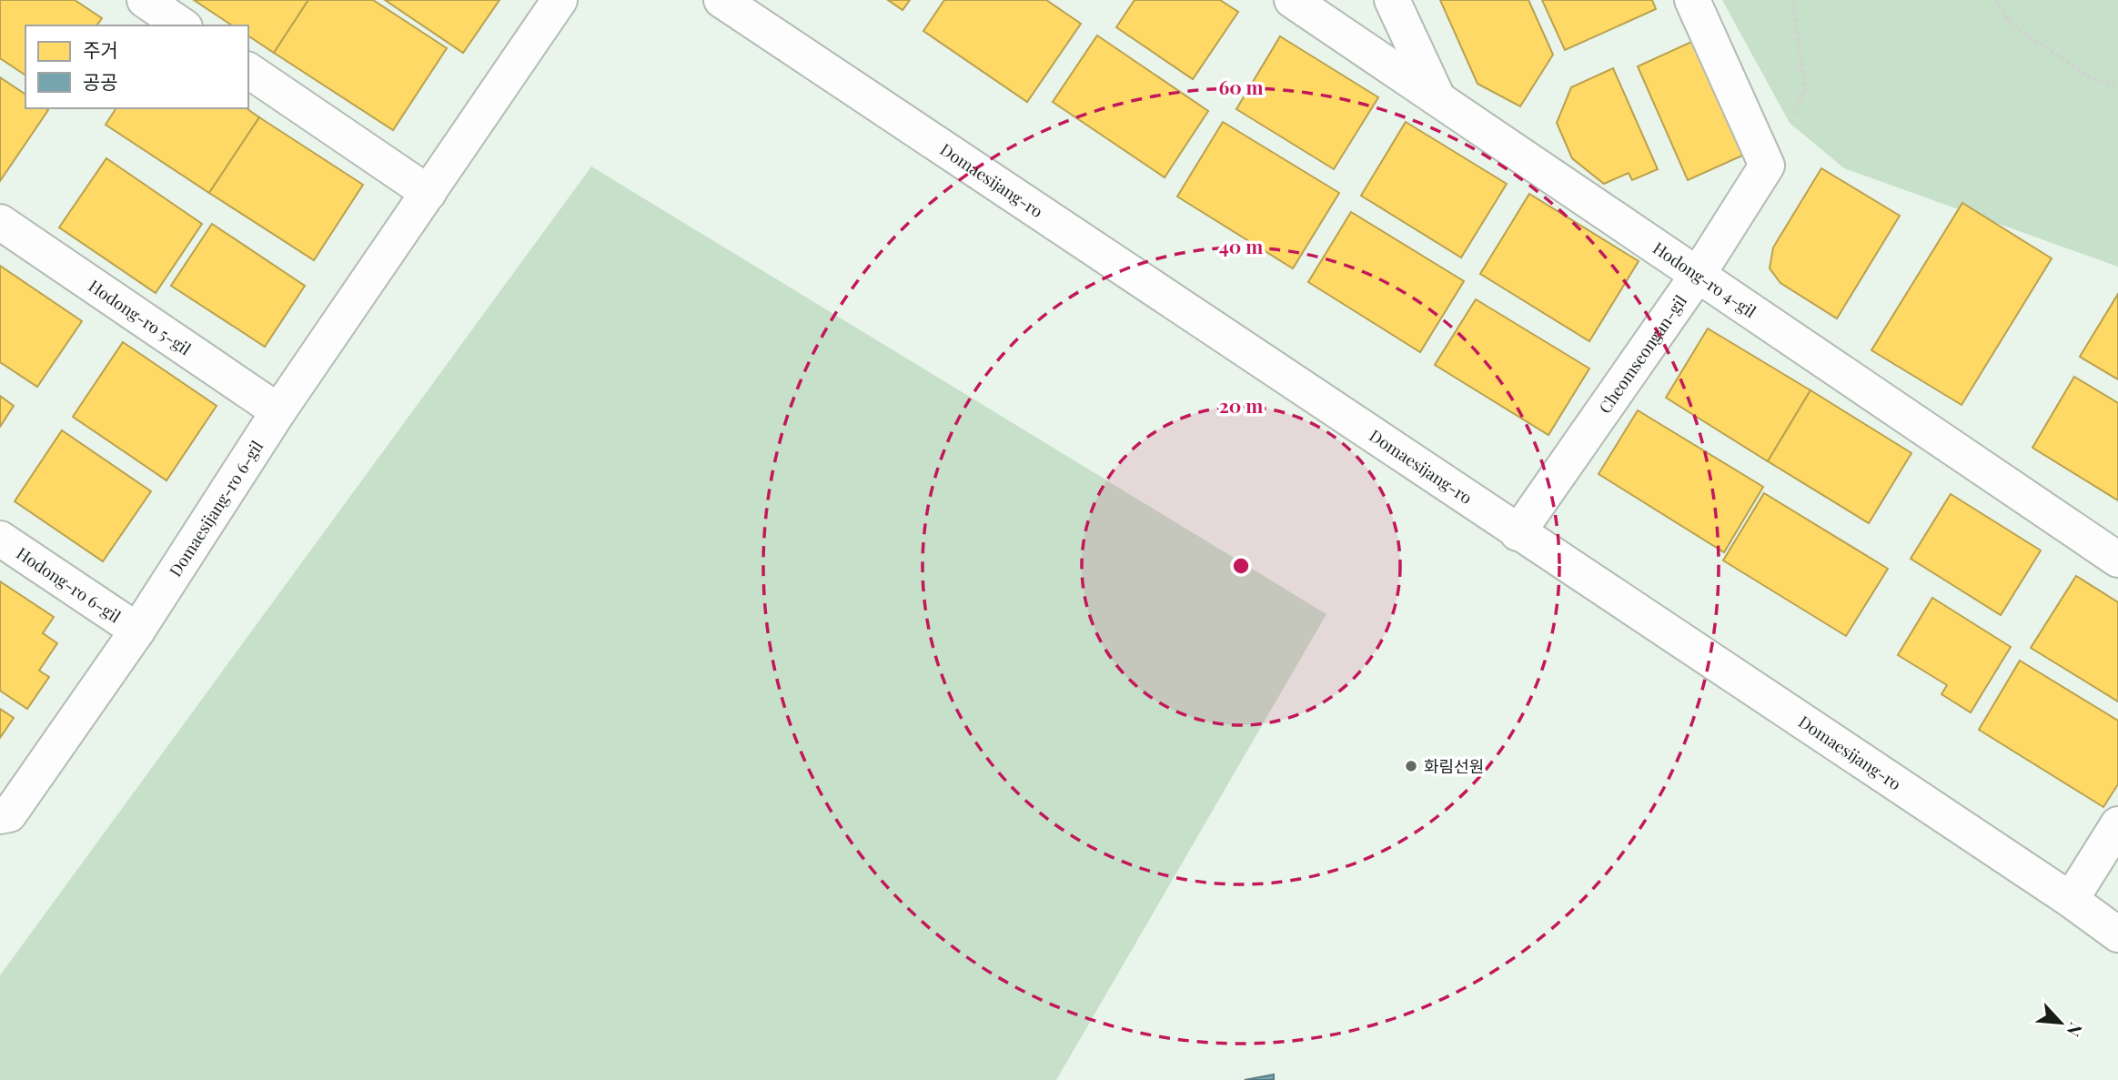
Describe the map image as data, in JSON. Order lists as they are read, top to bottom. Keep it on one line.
{"streets":{"street":["Domaesijang-ro","Hodong-ro 4-gil","Hodong-ro 5-gil","Cheomseongan-gil","Domaesijang-ro 6-gil","Hodong-ro 6-gil"]},"crossings":[["Domaesijang-ro","Cheomseongan-gil"],["Hodong-ro 4-gil","Cheomseongan-gil"],["Hodong-ro 5-gil","Domaesijang-ro 6-gil"],["Domaesijang-ro 6-gil","Hodong-ro 6-gil"]],"places":["화림선원"],"legend":["주거","공공"],"north":"bottom right","rings":["60 m","40 m","20 m"]}
